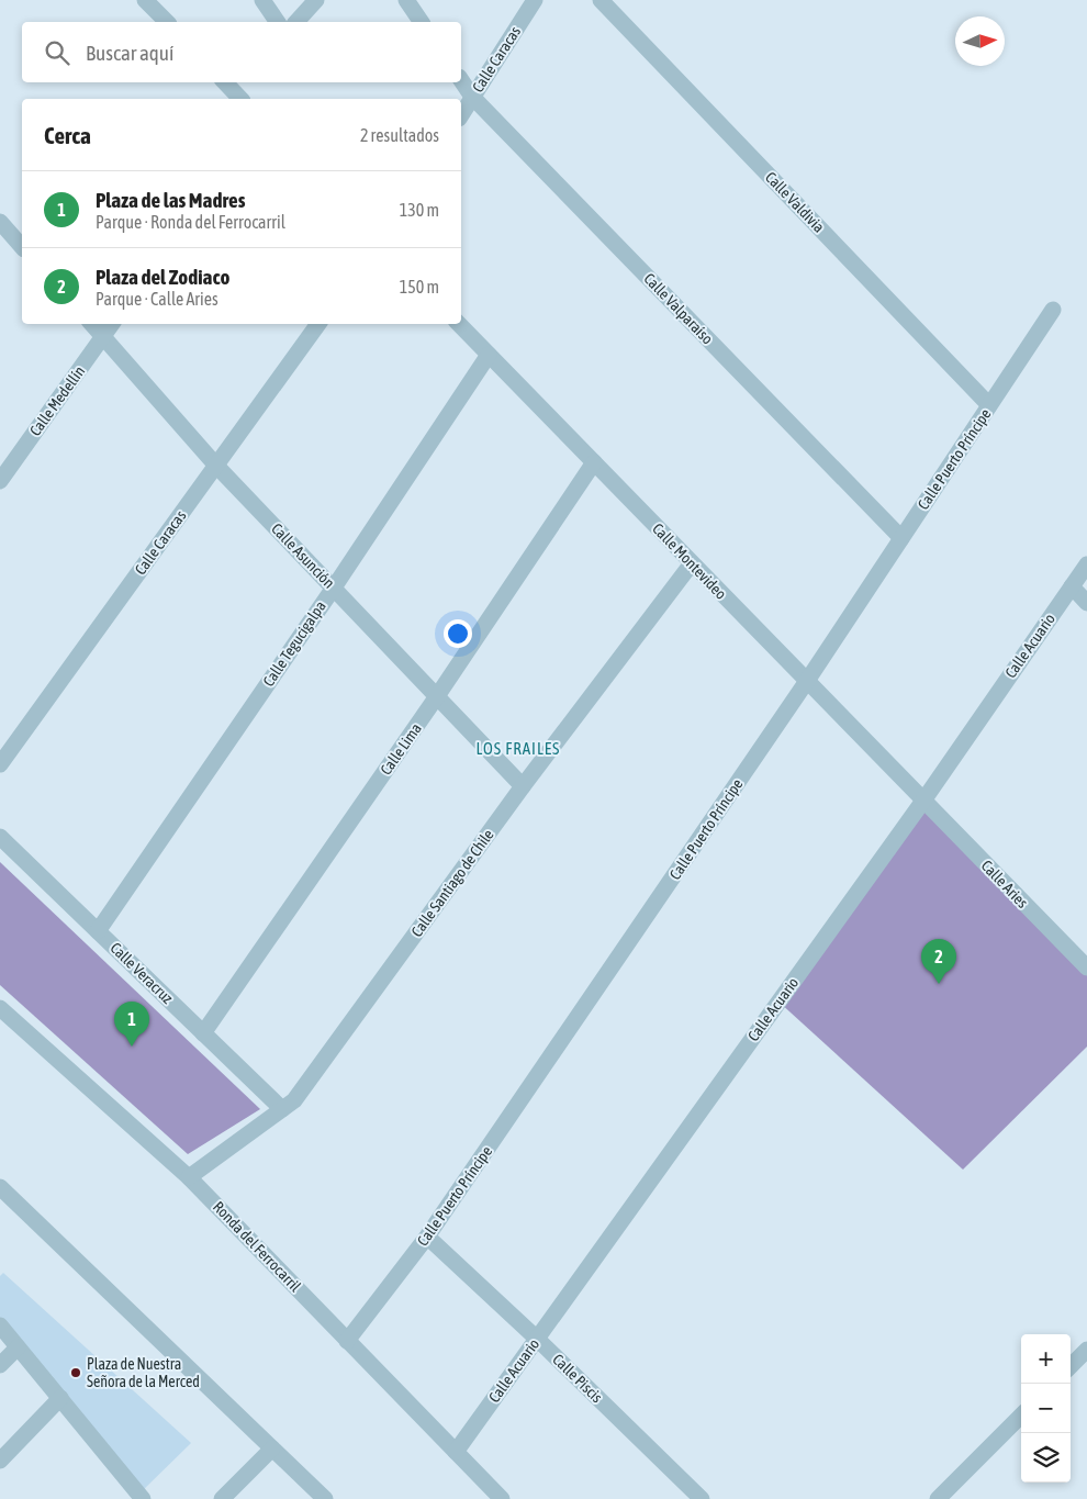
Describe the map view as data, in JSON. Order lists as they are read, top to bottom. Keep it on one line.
{"streets":{"street":["Calle Caracas","Calle Valdivia","Calle Valparaíso","Calle Medellín","Calle Puerto Príncipe","Calle Asunción","Calle Montevideo","Calle Tegucigalpa","Calle Acuario","Calle Lima","Calle Santiago de Chile","Calle Aries","Calle Veracruz","Ronda del Ferrocarril","Calle Piscis"]},"crossings":[["Calle Caracas","Calle Valparaíso"],["Calle Caracas","Calle Asunción"],["Calle Valdivia","Calle Puerto Príncipe"],["Calle Valparaíso","Calle Puerto Príncipe"],["Calle Medellín","Calle Asunción"],["Calle Puerto Príncipe","Calle Montevideo"],["Calle Puerto Príncipe","Ronda del Ferrocarril"],["Calle Puerto Príncipe","Calle Piscis"],["Calle Asunción","Calle Tegucigalpa"],["Calle Asunción","Calle Lima"],["Calle Asunción","Calle Santiago de Chile"],["Calle Montevideo","Calle Tegucigalpa"],["Calle Montevideo","Calle Acuario"],["Calle Montevideo","Calle Lima"],["Calle Montevideo","Calle Santiago de Chile"],["Calle Montevideo","Calle Aries"],["Calle Tegucigalpa","Calle Veracruz"],["Calle Acuario","Calle Aries"],["Calle Acuario","Ronda del Ferrocarril"],["Calle Acuario","Calle Piscis"],["Calle Lima","Calle Veracruz"],["Calle Santiago de Chile","Calle Veracruz"],["Calle Santiago de Chile","Ronda del Ferrocarril"]],"districts":["LOS FRAILES"],"places":["Plaza de Nuestra Señora de la Merced"],"north":"right","page":{"search":"Buscar aquí","heading":["Cerca","2 resultados"],"list":[{"mark":"1","name":"Plaza de las Madres","note":"Parque · Ronda del Ferrocarril","value":"130 m"},{"mark":"2","name":"Plaza del Zodiaco","note":"Parque · Calle Aries","value":"150 m"}],"pins":["2","1"],"map_buttons":["+","−"]}}
